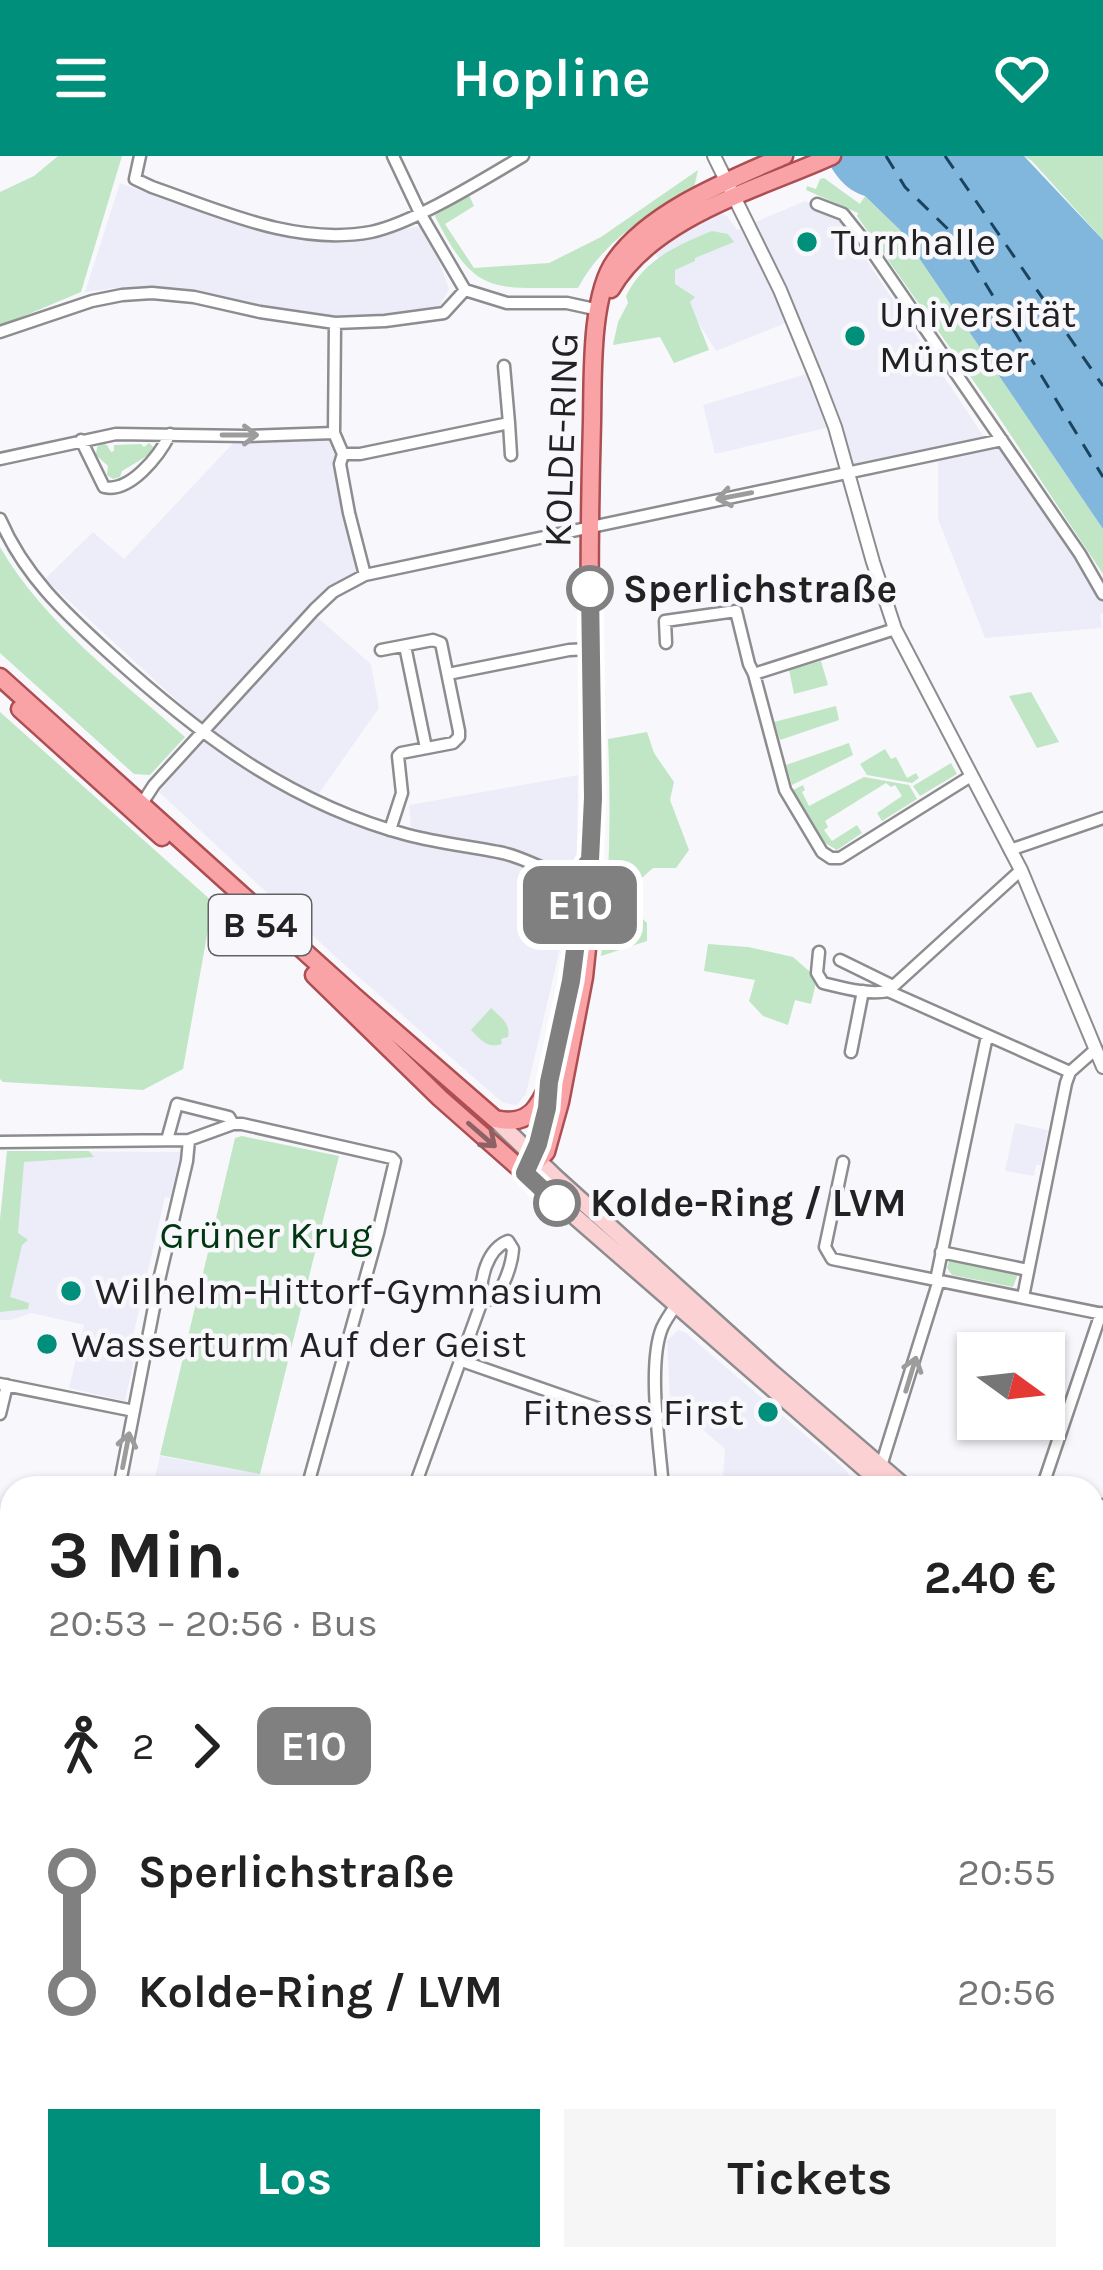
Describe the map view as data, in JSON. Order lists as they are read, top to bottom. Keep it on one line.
{"streets":{"main road":["KOLDE-RING","B 54"]},"crossings":[["KOLDE-RING","B 54"]],"parks":["Grüner Krug"],"places":["Turnhalle","Universität Münster","Sperlichstraße","Kolde-Ring / LVM","Wilhelm-Hittorf-Gymnasium","Wasserturm Auf der Geist","Fitness First"],"lines":["bus line E10"],"north":"right","page":{"header":"Hopline","on_map":"E10","heading":["3 Min.","20:53 – 20:56 · Bus","2.40 €"],"legs":["2","E10"],"list":[{"name":"Sperlichstraße","value":"20:55"},{"name":"Kolde-Ring / LVM","value":"20:56"}],"buttons":["Los","Tickets"]}}
